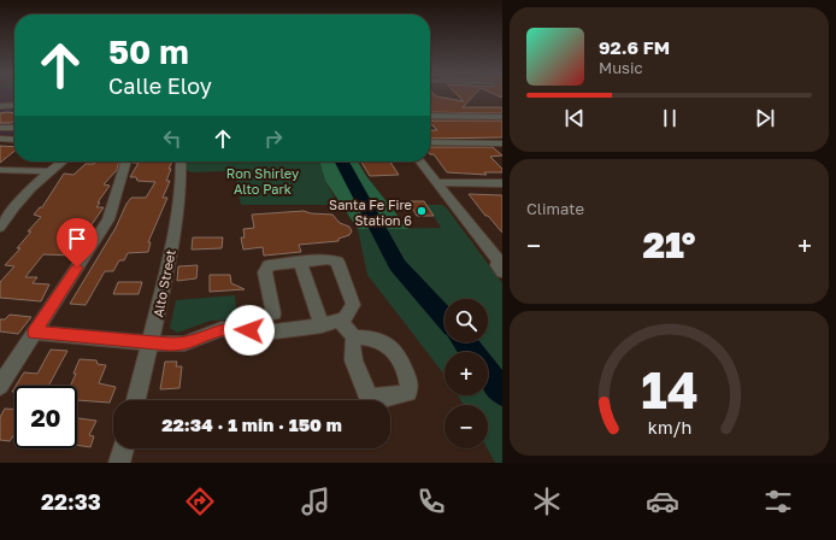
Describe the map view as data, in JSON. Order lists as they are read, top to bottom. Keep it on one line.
{"streets":{"street":["Alto Street"]},"parks":["Ron Shirley Alto Park"],"places":["Santa Fe Fire Station 6"],"page":{"turn":["50 m","Calle Eloy"],"song":["92.6 FM","Music"],"tile":"Climate","heat":["−","21°","+"],"map_buttons":["+","−"],"limit":"20","trip":"22:34 · 1 min · 150 m","tabs":"22:33","gauge":["14","km/h"]}}
